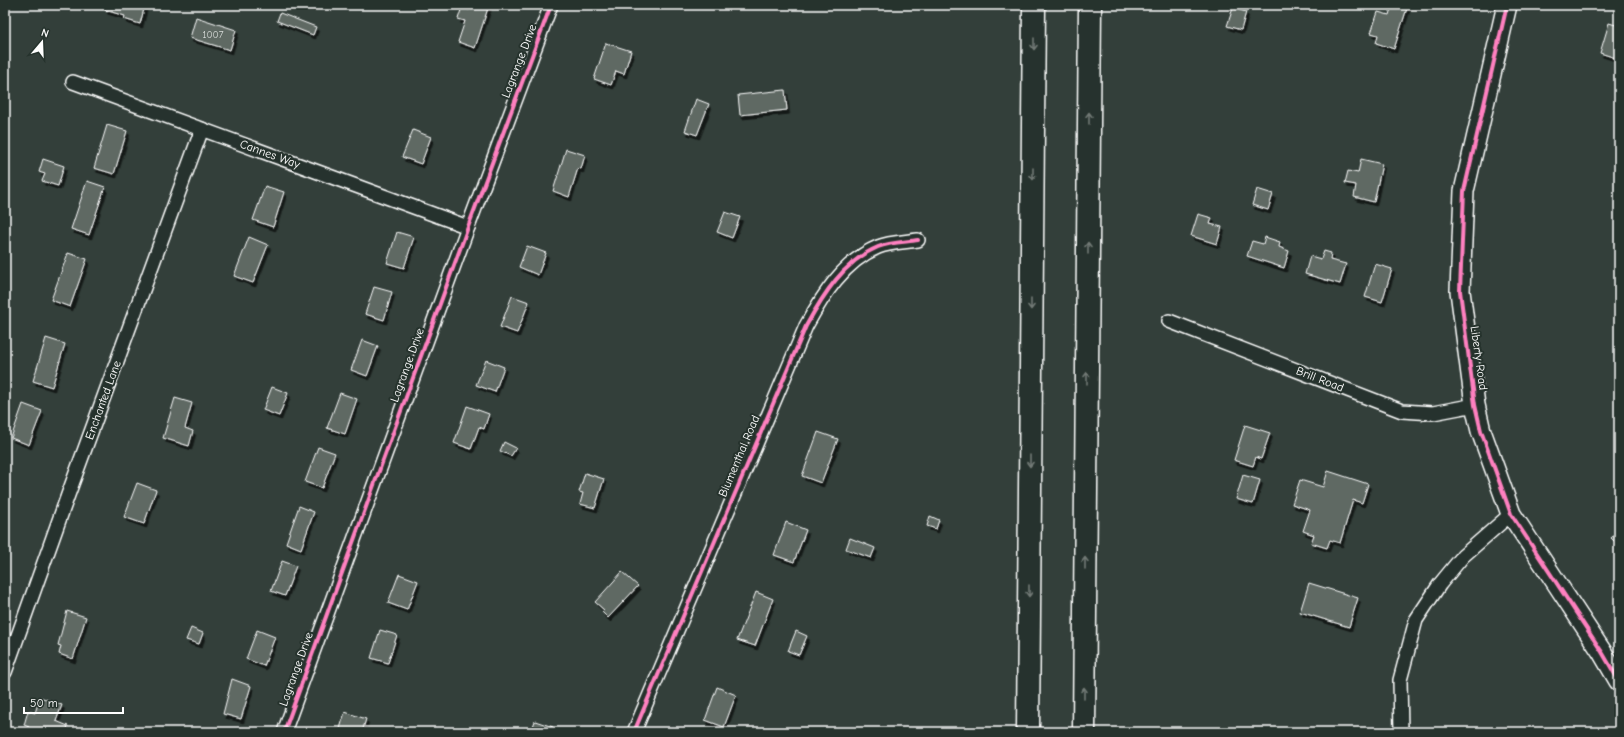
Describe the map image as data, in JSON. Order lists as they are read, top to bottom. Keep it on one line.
{"streets":{"street":["Lagrange Drive","Cannes Way","Liberty Road","Brill Road","Enchanted Lane","Blumenthal Road"]},"crossings":[["Lagrange Drive","Cannes Way"],["Cannes Way","Enchanted Lane"],["Liberty Road","Brill Road"]],"house_numbers":["1007"],"scale_bar":"50 m","north":"top"}
